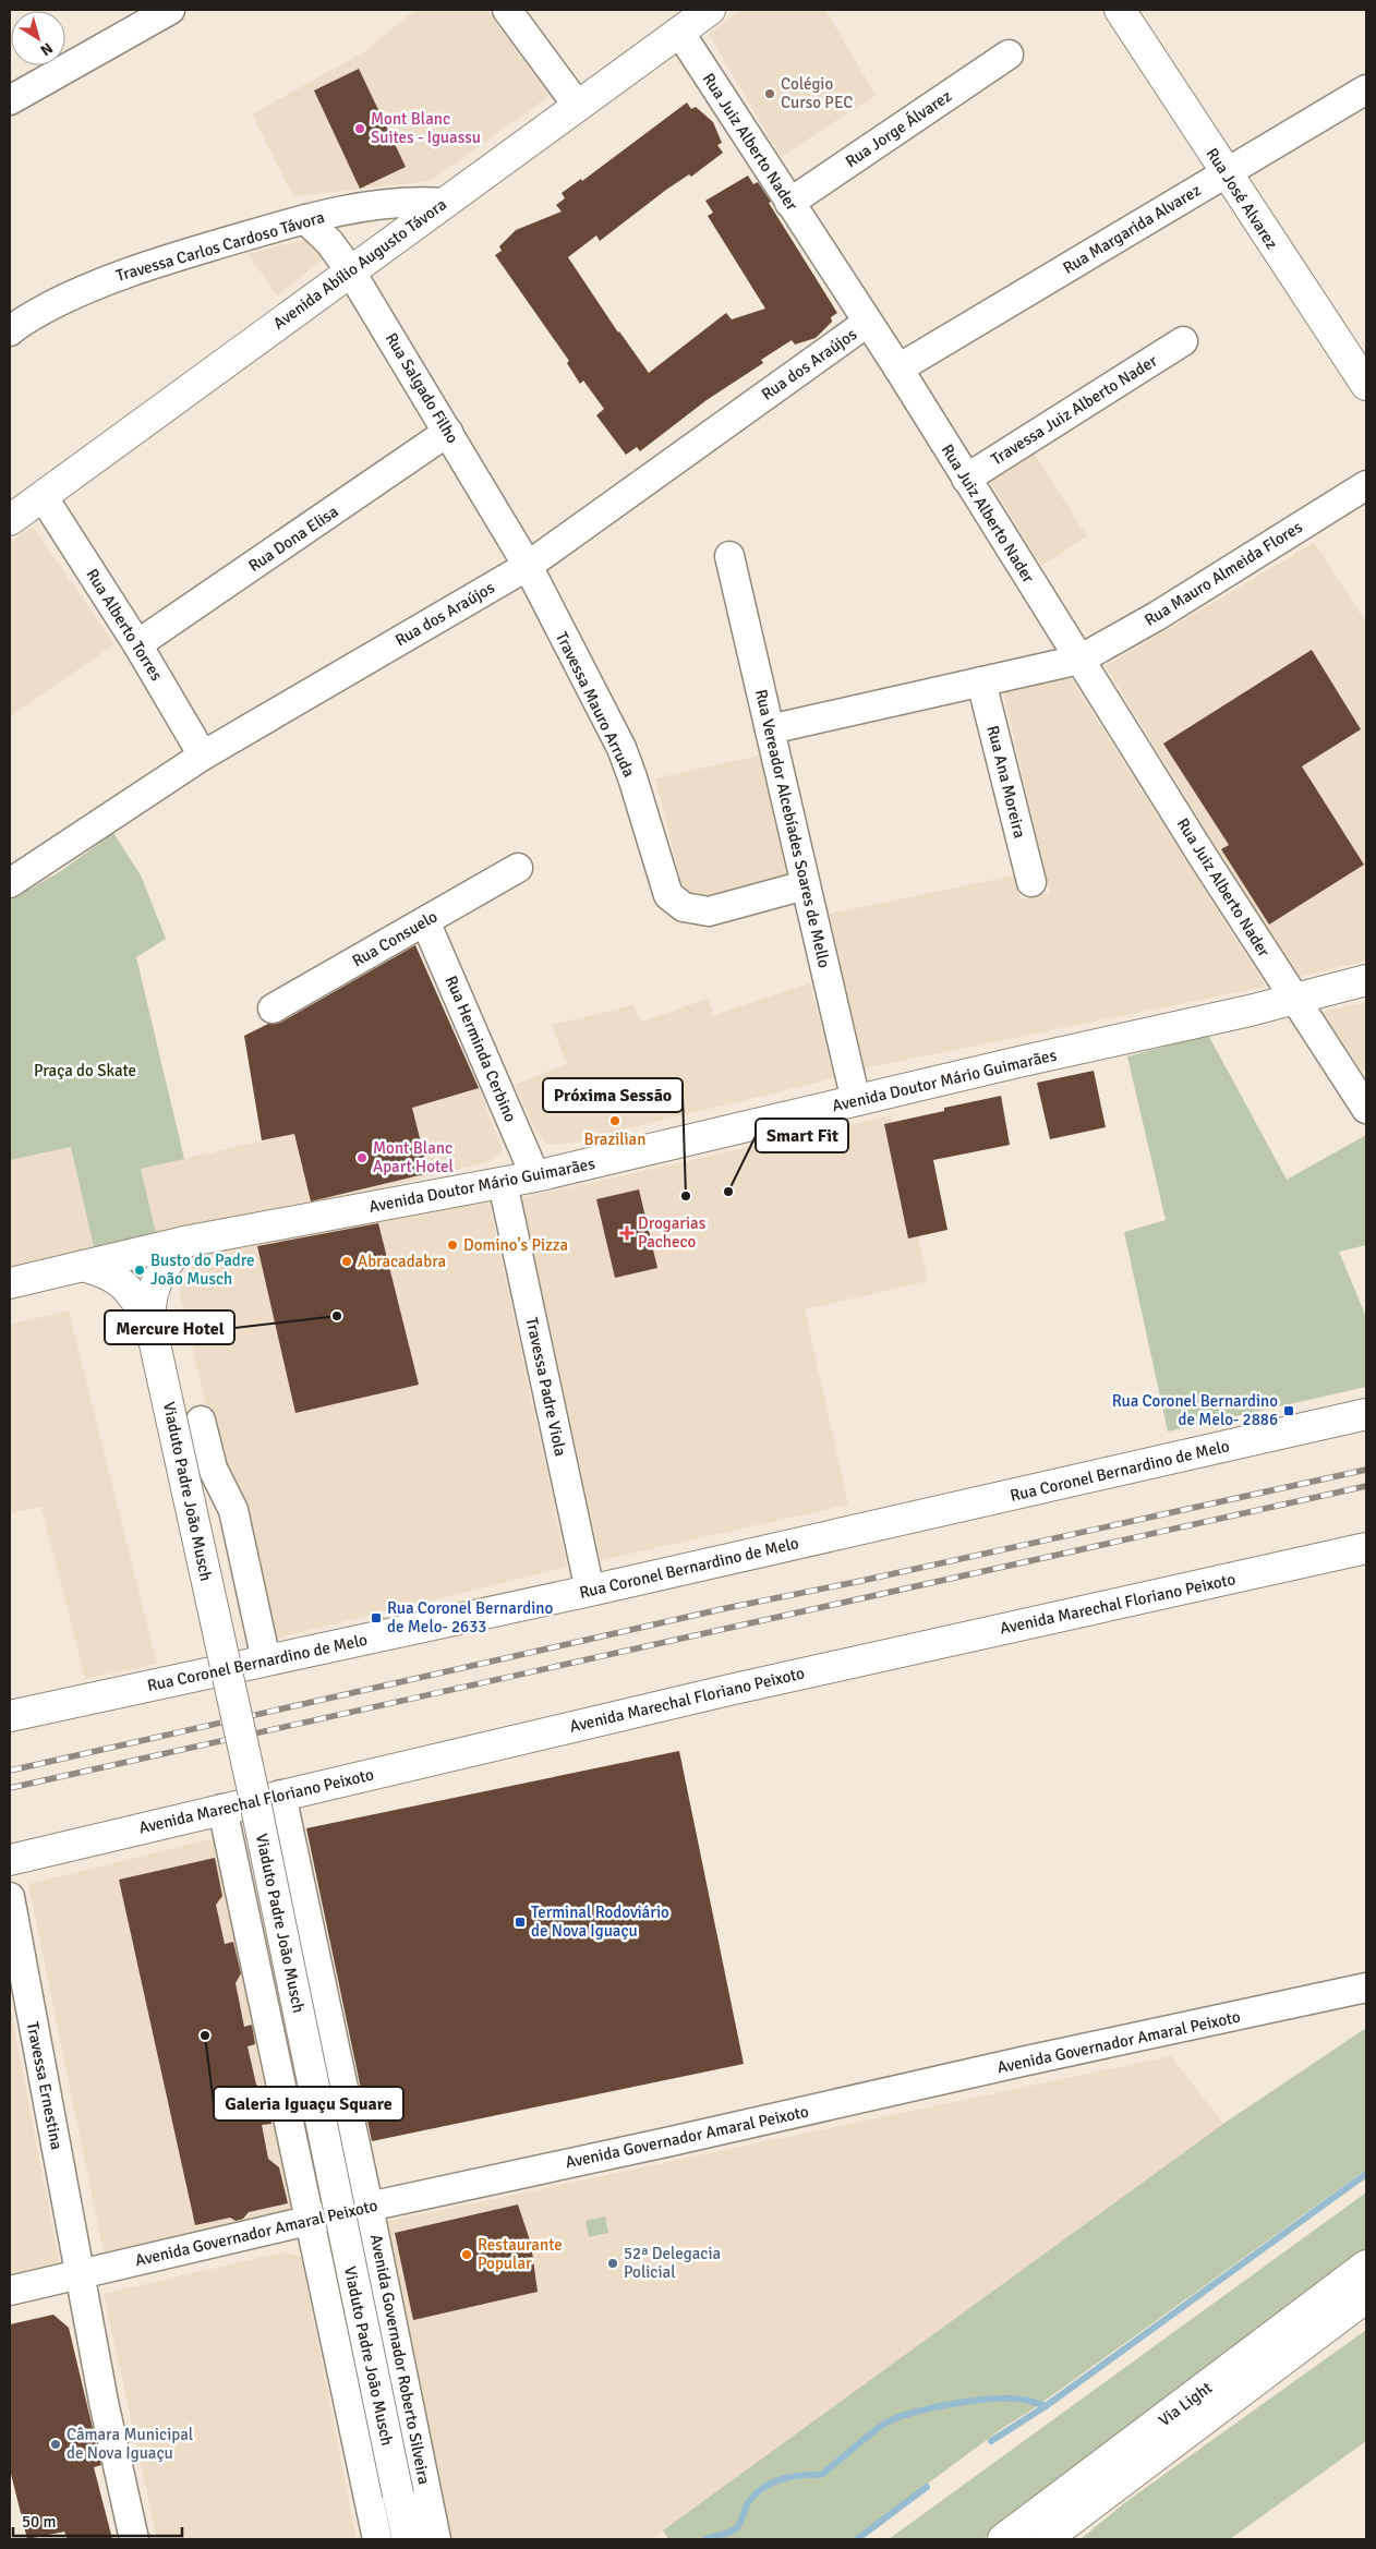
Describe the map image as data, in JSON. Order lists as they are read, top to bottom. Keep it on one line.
{"streets":{"main road":["Rua José Alvarez","Avenida Abílio Augusto Távora","Avenida Doutor Mário Guimarães","Rua Coronel Bernardino de Melo","Viaduto Padre João Musch","Avenida Marechal Floriano Peixoto","Via Light"],"street":["Rua Jorge Álvarez","Rua Juiz Alberto Nader","Rua Margarida Alvarez","Travessa Carlos Cardoso Távora","Rua dos Araújos","Rua Salgado Filho","Travessa Juiz Alberto Nader","Rua Dona Elisa","Rua Mauro Almeida Flores","Rua Alberto Torres","Travessa Mauro Arruda","Rua Ana Moreira","Rua Vereador Alcebíades Soares de Mello","Rua Consuelo","Rua Herminda Cerbino","Travessa Padre Viola","Avenida Governador Amaral Peixoto","Travessa Ernestina","Avenida Governador Roberto Silveira"]},"crossings":[["Rua Jorge Álvarez","Rua Juiz Alberto Nader"],["Rua Juiz Alberto Nader","Rua Margarida Alvarez"],["Rua Juiz Alberto Nader","Avenida Abílio Augusto Távora"],["Rua Juiz Alberto Nader","Rua dos Araújos"],["Rua Juiz Alberto Nader","Travessa Juiz Alberto Nader"],["Rua Juiz Alberto Nader","Rua Mauro Almeida Flores"],["Rua Juiz Alberto Nader","Avenida Doutor Mário Guimarães"],["Rua José Alvarez","Rua Margarida Alvarez"],["Travessa Carlos Cardoso Távora","Avenida Abílio Augusto Távora"],["Travessa Carlos Cardoso Távora","Rua Salgado Filho"],["Avenida Abílio Augusto Távora","Rua Salgado Filho"],["Avenida Abílio Augusto Távora","Rua Alberto Torres"],["Rua dos Araújos","Rua Salgado Filho"],["Rua dos Araújos","Rua Alberto Torres"],["Rua dos Araújos","Travessa Mauro Arruda"],["Rua Salgado Filho","Rua Dona Elisa"],["Rua Salgado Filho","Travessa Mauro Arruda"],["Rua Dona Elisa","Rua Alberto Torres"],["Rua Mauro Almeida Flores","Rua Ana Moreira"],["Rua Mauro Almeida Flores","Rua Vereador Alcebíades Soares de Mello"],["Travessa Mauro Arruda","Rua Vereador Alcebíades Soares de Mello"],["Rua Vereador Alcebíades Soares de Mello","Avenida Doutor Mário Guimarães"],["Rua Consuelo","Rua Herminda Cerbino"],["Rua Herminda Cerbino","Avenida Doutor Mário Guimarães"],["Avenida Doutor Mário Guimarães","Travessa Padre Viola"],["Avenida Doutor Mário Guimarães","Viaduto Padre João Musch"],["Travessa Padre Viola","Rua Coronel Bernardino de Melo"],["Avenida Marechal Floriano Peixoto","Avenida Governador Roberto Silveira"],["Avenida Governador Amaral Peixoto","Travessa Ernestina"],["Avenida Governador Amaral Peixoto","Avenida Governador Roberto Silveira"]],"parks":["Praça do Skate"],"places":{"other":["Colégio Curso PEC","Mont Blanc Suites - Iguassu","Brazilian","Mont Blanc Apart Hotel","Smart Fit","Próxima Sessão","Domino's Pizza","Abracadabra","Busto do Padre João Musch","Mercure Hotel","Galeria Iguaçu Square","Restaurante Popular","52ª Delegacia Policial","Câmara Municipal de Nova Iguaçu"],"health":["Drogarias Pacheco"],"transit":["Rua Coronel Bernardino de Melo- 2886","Rua Coronel Bernardino de Melo- 2633","Terminal Rodoviário de Nova Iguaçu"]},"scale_bar":"50 m","north":"bottom right"}
